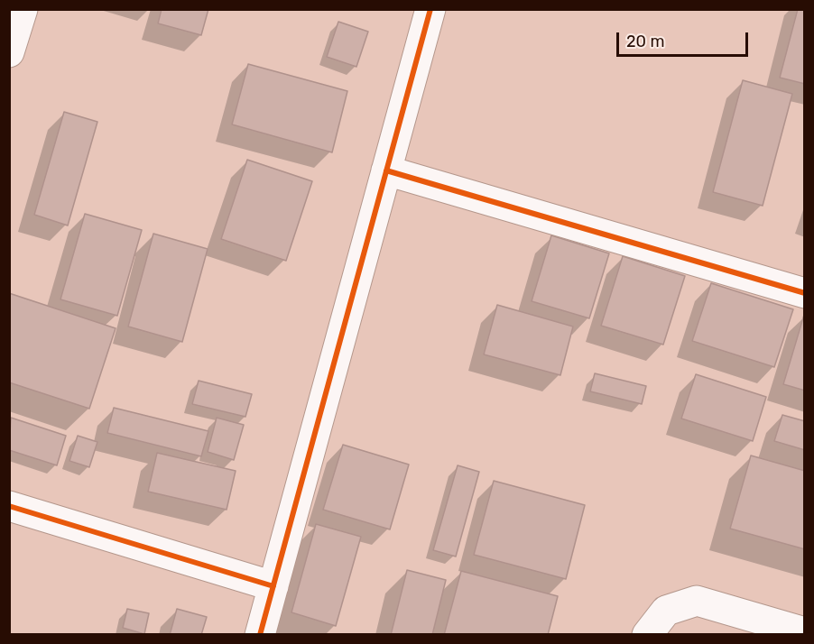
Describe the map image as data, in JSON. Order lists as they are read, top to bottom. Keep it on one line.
{"scale_bar":"20 m"}
